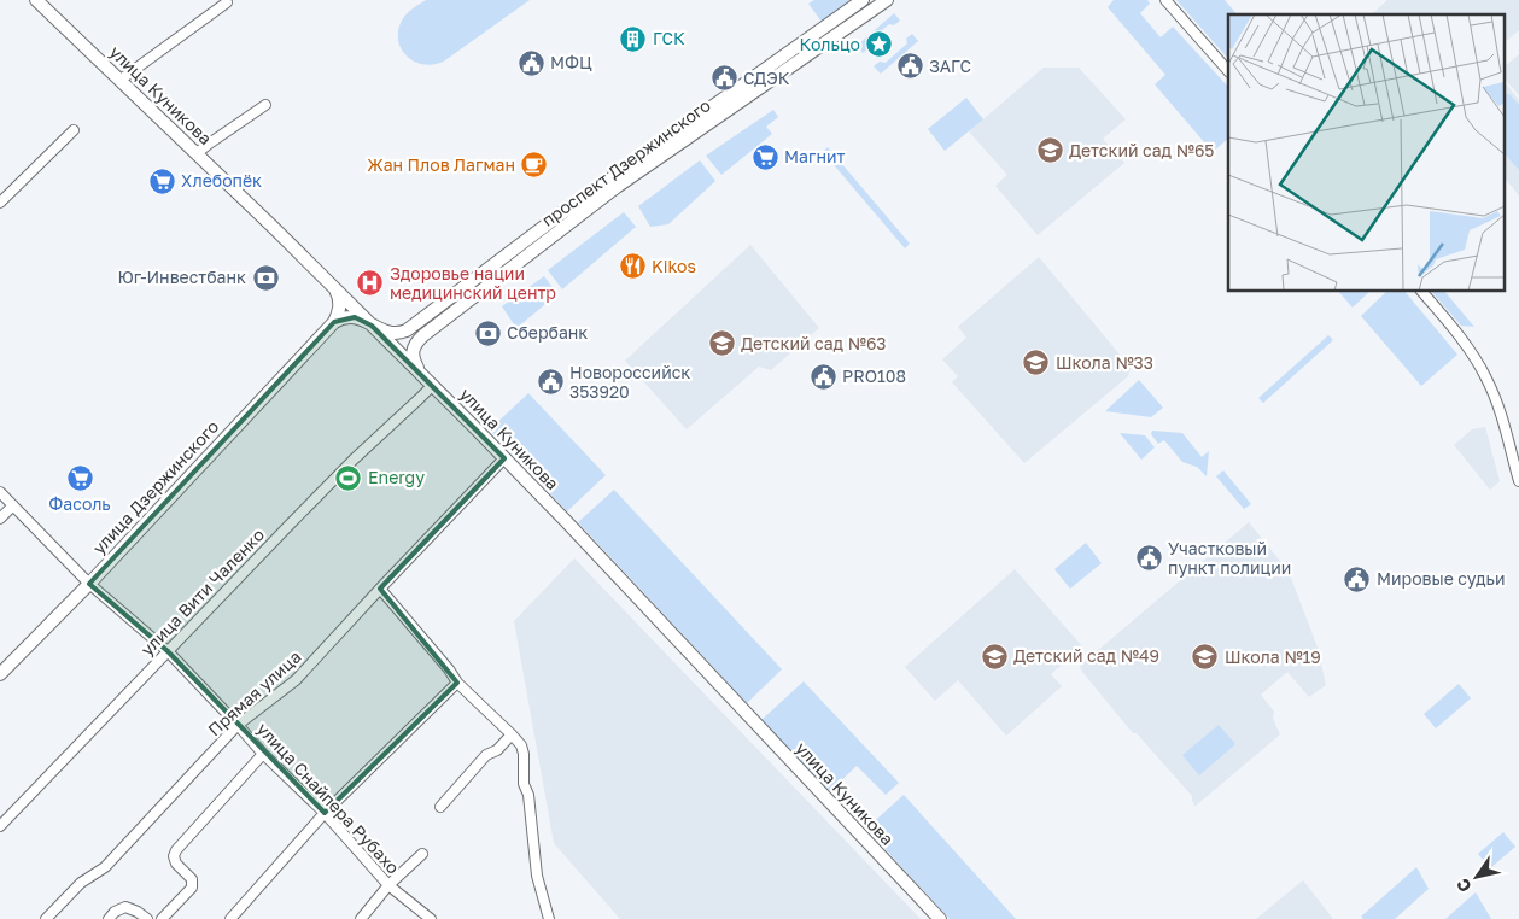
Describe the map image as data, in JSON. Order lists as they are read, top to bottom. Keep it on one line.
{"streets":{"street":["улица Куникова","проспект Дзержинского","улица Дзержинского","улица Вити Чаленко","Прямая улица","улица Снайпера Рубахо"]},"crossings":[["улица Куникова","улица Вити Чаленко"],["улица Куникова","Прямая улица"],["улица Дзержинского","улица Снайпера Рубахо"],["улица Вити Чаленко","улица Снайпера Рубахо"],["Прямая улица","улица Снайпера Рубахо"]],"places":{"building":["ГСК"],"place":["Кольцо"],"public building":["МФЦ","ЗАГС","СДЭК","PRO108","Новороссийск 353920","Участковый пункт полиции","Мировые судьи"],"school or university":["Детский сад №65","Детский сад №63","Школа №33","Детский сад №49","Школа №19"],"supermarket":["Магнит","Хлебопёк","Фасоль"],"cafe":["Жан Плов Лагман"],"restaurant":["Kikos"],"bank":["Юг-Инвестбанк","Сбербанк"],"hospital":["Здоровье нации медицинский центр"],"sports":["Energy"]},"north":"bottom left"}
